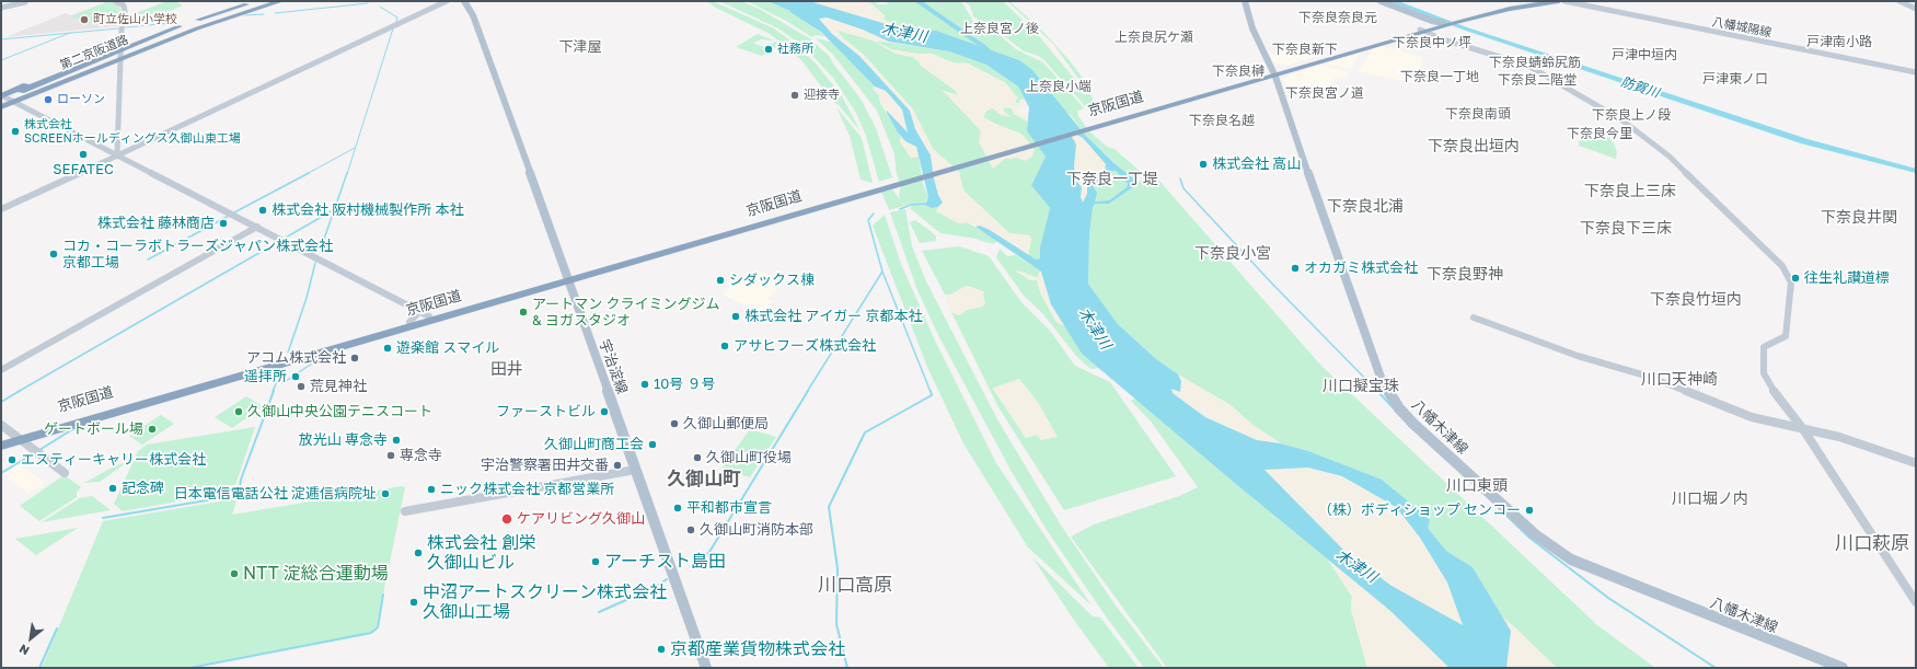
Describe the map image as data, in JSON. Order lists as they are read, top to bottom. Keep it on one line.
{"streets":{"highway":["第二京阪道路","京阪国道"],"main road":["宇治淀線","八幡木津線"],"street":["八幡城陽線"]},"crossings":[["京阪国道","宇治淀線"],["京阪国道","八幡木津線"]],"districts":["下奈良奈良元","上奈良宮ノ後","上奈良尻ケ瀬","戸津南小路","下奈良中ノ坪","下津屋","下奈良新下","戸津中垣内","下奈良蜻蛉尻筋","下奈良榊","下奈良一丁地","戸津東ノ口","下奈良二階堂","上奈良小端","下奈良宮ノ道","下奈良南頭","下奈良上ノ段","下奈良名越","下奈良今里","下奈良出垣内","下奈良一丁堤","下奈良上三床","下奈良北浦","下奈良井関","下奈良下三床","下奈良小宮","下奈良野神","下奈良竹垣内","田井","川口天神崎","川口擬宝珠","久御山町","川口東頭","川口堀ノ内","川口萩原","川口高原"],"water":["木津川","防賀川"],"places":["町立佐山小学校","社務所","迎接寺","ローソン","株式会社 SCREENホールディングス久御山東工場","SEFATEC","株式会社 高山","株式会社 阪村機械製作所 本社","株式会社 藤林商店","コカ・コーラボトラーズジャパン株式会社 京都工場","オカガミ株式会社","往生礼讃道標","シダックス棟","アートマン クライミングジム & ヨガスタジオ","株式会社 アイガー 京都本社","アサヒフーズ株式会社","遊楽館 スマイル","アコム株式会社","遥拝所","10号 ９号","荒見神社","久御山中央公園テニスコート","ファーストビル","久御山郵便局","ゲートボール場","放光山 専念寺","久御山町商工会","専念寺","久御山町役場","エスティーキャリー株式会社","宇治警察署田井交番","記念碑","ニック株式会社 京都営業所","日本電信電話公社 淀逓信病院址","平和都市宣言","（株）ボディショップ センコー","ケアリビング久御山","久御山町消防本部","株式会社 創栄 久御山ビル","アーチスト島田","NTT 淀総合運動場","中沼アートスクリーン株式会社 久御山工場","京都産業貨物株式会社"],"north":"bottom left"}
